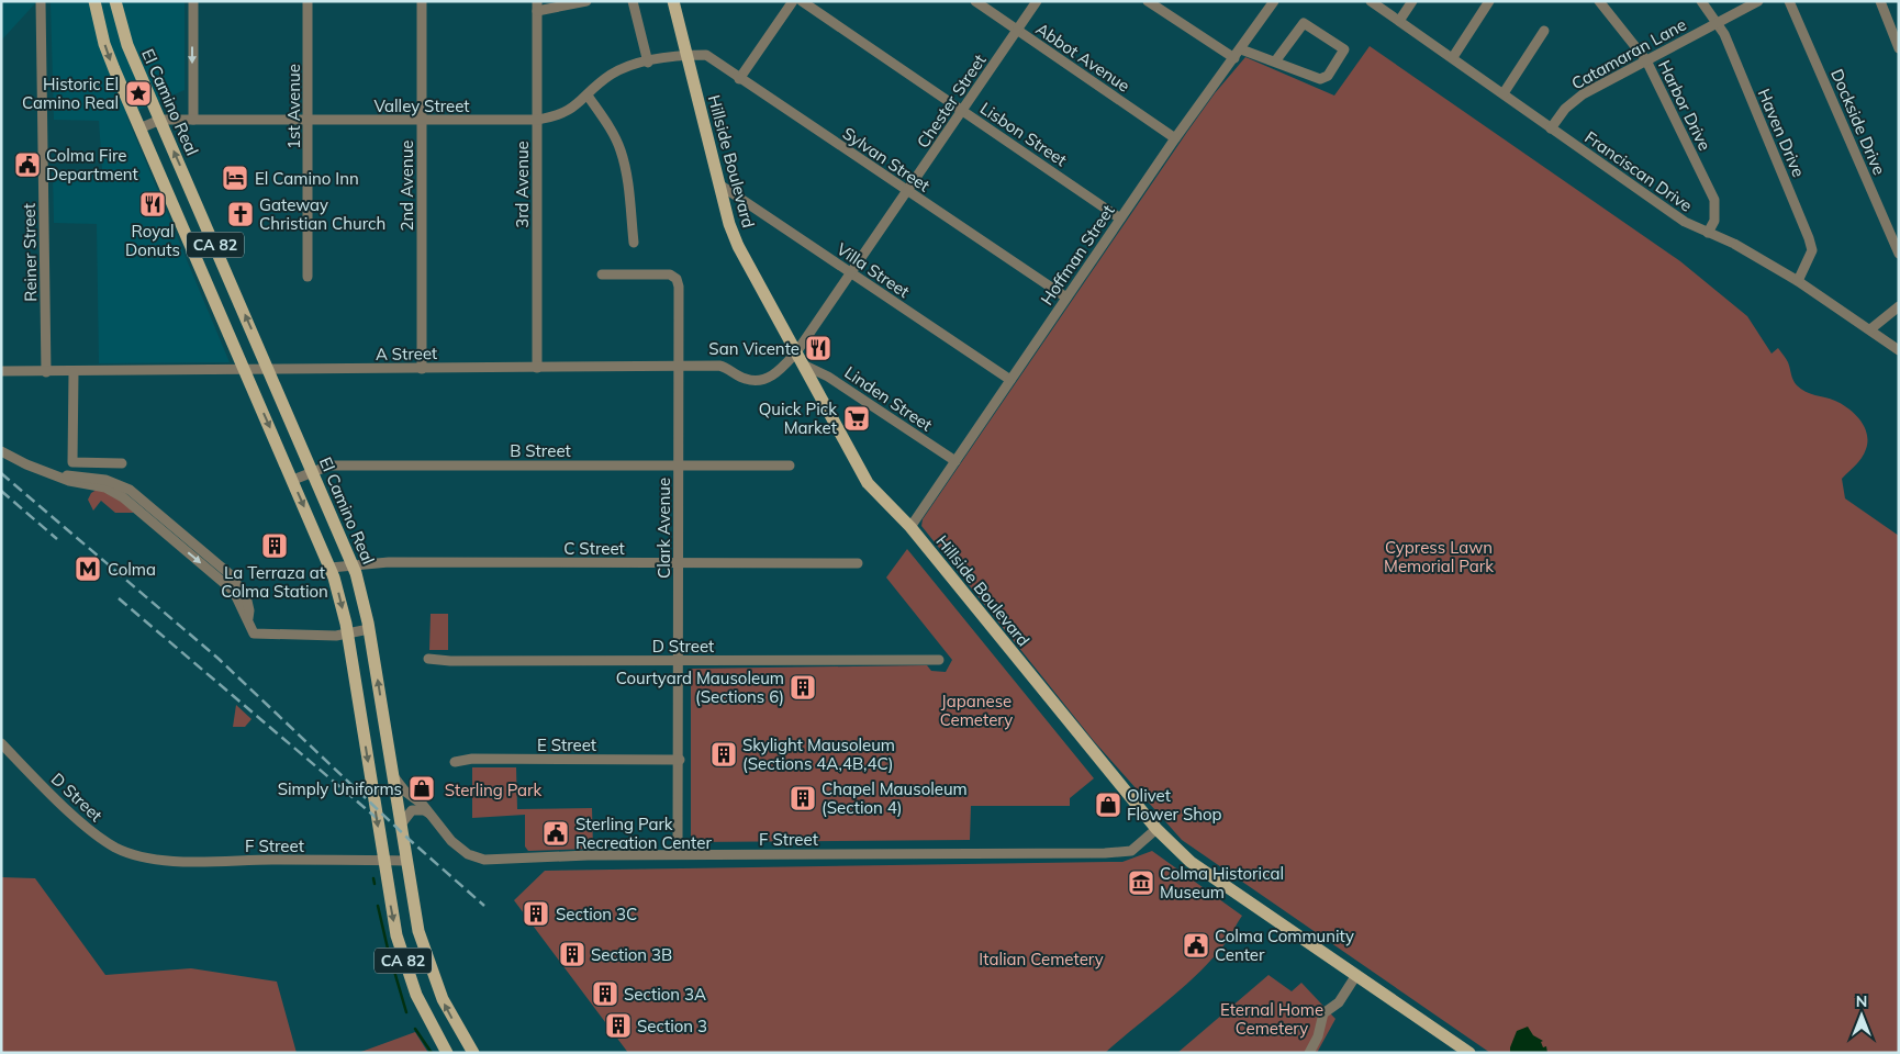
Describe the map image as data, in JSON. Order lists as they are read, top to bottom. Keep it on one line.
{"streets":{"main road":["El Camino Real","Hillside Boulevard","CA 82"],"street":["Catamaran Lane","Abbot Avenue","Chester Street","Valley Street","Harbor Drive","1st Avenue","Dockside Drive","Haven Drive","Lisbon Street","Sylvan Street","Franciscan Drive","3rd Avenue","2nd Avenue","Reiner Street","Hoffman Street","Villa Street","A Street","Linden Street","B Street","Clark Avenue","C Street","D Street","E Street","F Street"]},"crossings":[["Catamaran Lane","Harbor Drive"],["Catamaran Lane","Haven Drive"],["Catamaran Lane","Franciscan Drive"],["Abbot Avenue","Chester Street"],["Abbot Avenue","Hoffman Street"],["Chester Street","Lisbon Street"],["Chester Street","Sylvan Street"],["Chester Street","Hillside Boulevard"],["Chester Street","Villa Street"],["Chester Street","A Street"],["El Camino Real","Valley Street"],["El Camino Real","A Street"],["El Camino Real","B Street"],["El Camino Real","C Street"],["El Camino Real","F Street"],["Valley Street","1st Avenue"],["Valley Street","Sylvan Street"],["Valley Street","Hillside Boulevard"],["Valley Street","3rd Avenue"],["Valley Street","2nd Avenue"],["Valley Street","CA 82"],["Harbor Drive","Franciscan Drive"],["Haven Drive","Franciscan Drive"],["Lisbon Street","Hoffman Street"],["Sylvan Street","Hillside Boulevard"],["Sylvan Street","Hoffman Street"],["Hillside Boulevard","Hoffman Street"],["Hillside Boulevard","Villa Street"],["Hillside Boulevard","A Street"],["Hillside Boulevard","Linden Street"],["Hillside Boulevard","F Street"],["3rd Avenue","A Street"],["2nd Avenue","A Street"],["CA 82","A Street"],["CA 82","B Street"],["CA 82","C Street"],["CA 82","F Street"],["Reiner Street","A Street"],["Hoffman Street","Villa Street"],["Hoffman Street","Linden Street"],["A Street","Clark Avenue"],["B Street","Clark Avenue"],["Clark Avenue","C Street"],["Clark Avenue","D Street"],["Clark Avenue","E Street"],["Clark Avenue","F Street"],["D Street","F Street"]],"parks":["Cypress Lawn Memorial Park","Japanese Cemetery","Sterling Park","Italian Cemetery","Eternal Home Cemetery"],"places":{"place":["Historic El Camino Real"],"public building":["Colma Fire Department","Sterling Park Recreation Center","Colma Community Center"],"hotel":["El Camino Inn"],"restaurant":["Royal Donuts","San Vicente"],"church":["Gateway Christian Church"],"supermarket":["Quick Pick Market"],"building":["La Terraza at Colma Station","Courtyard Mausoleum (Sections 6)","Skylight Mausoleum (Sections 4A,4B,4C)","Chapel Mausoleum (Section 4)","Section 3C","Section 3B","Section 3A","Section 3"],"metro station":["Colma"],"shop":["Simply Uniforms","Olivet Flower Shop"],"museum":["Colma Historical Museum"]},"north":"top"}
